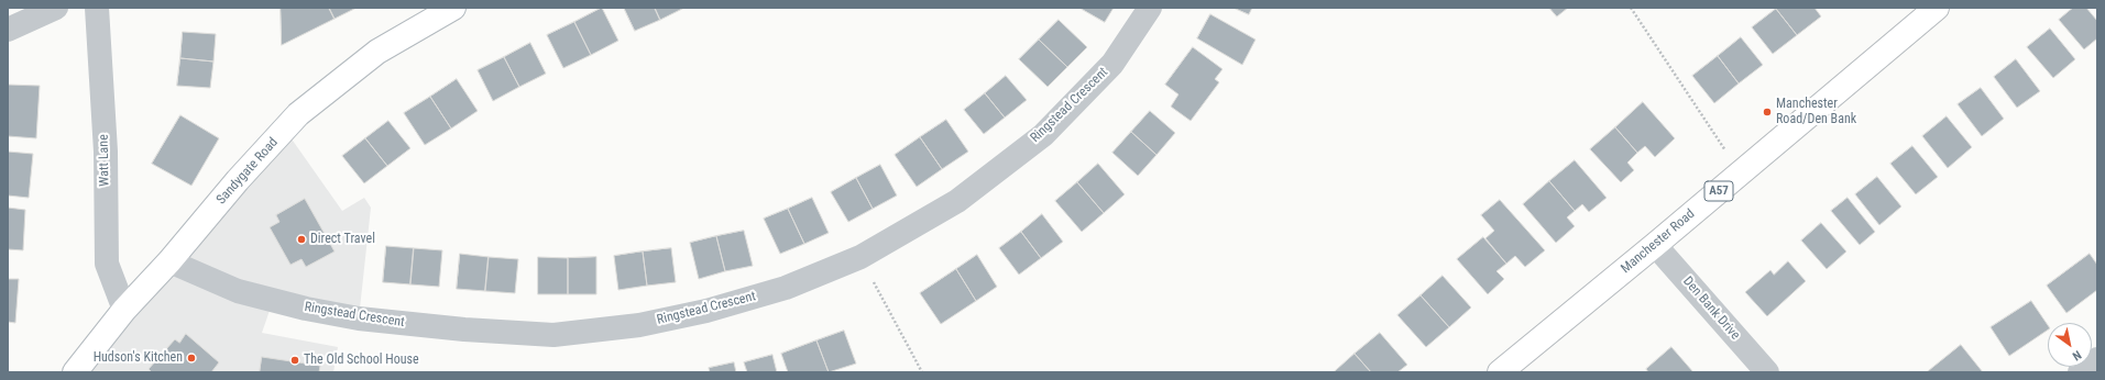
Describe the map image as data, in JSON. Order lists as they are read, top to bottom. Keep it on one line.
{"streets":{"main road":["Sandygate Road","A57","Manchester Road"],"street":["Ringstead Crescent","Watt Lane","Den Bank Drive"]},"crossings":[["Ringstead Crescent","Sandygate Road"],["Watt Lane","Sandygate Road"],["Manchester Road","Den Bank Drive"]],"places":["Manchester Road/Den Bank","Direct Travel","Hudson's Kitchen","The Old School House"],"north":"bottom right"}
